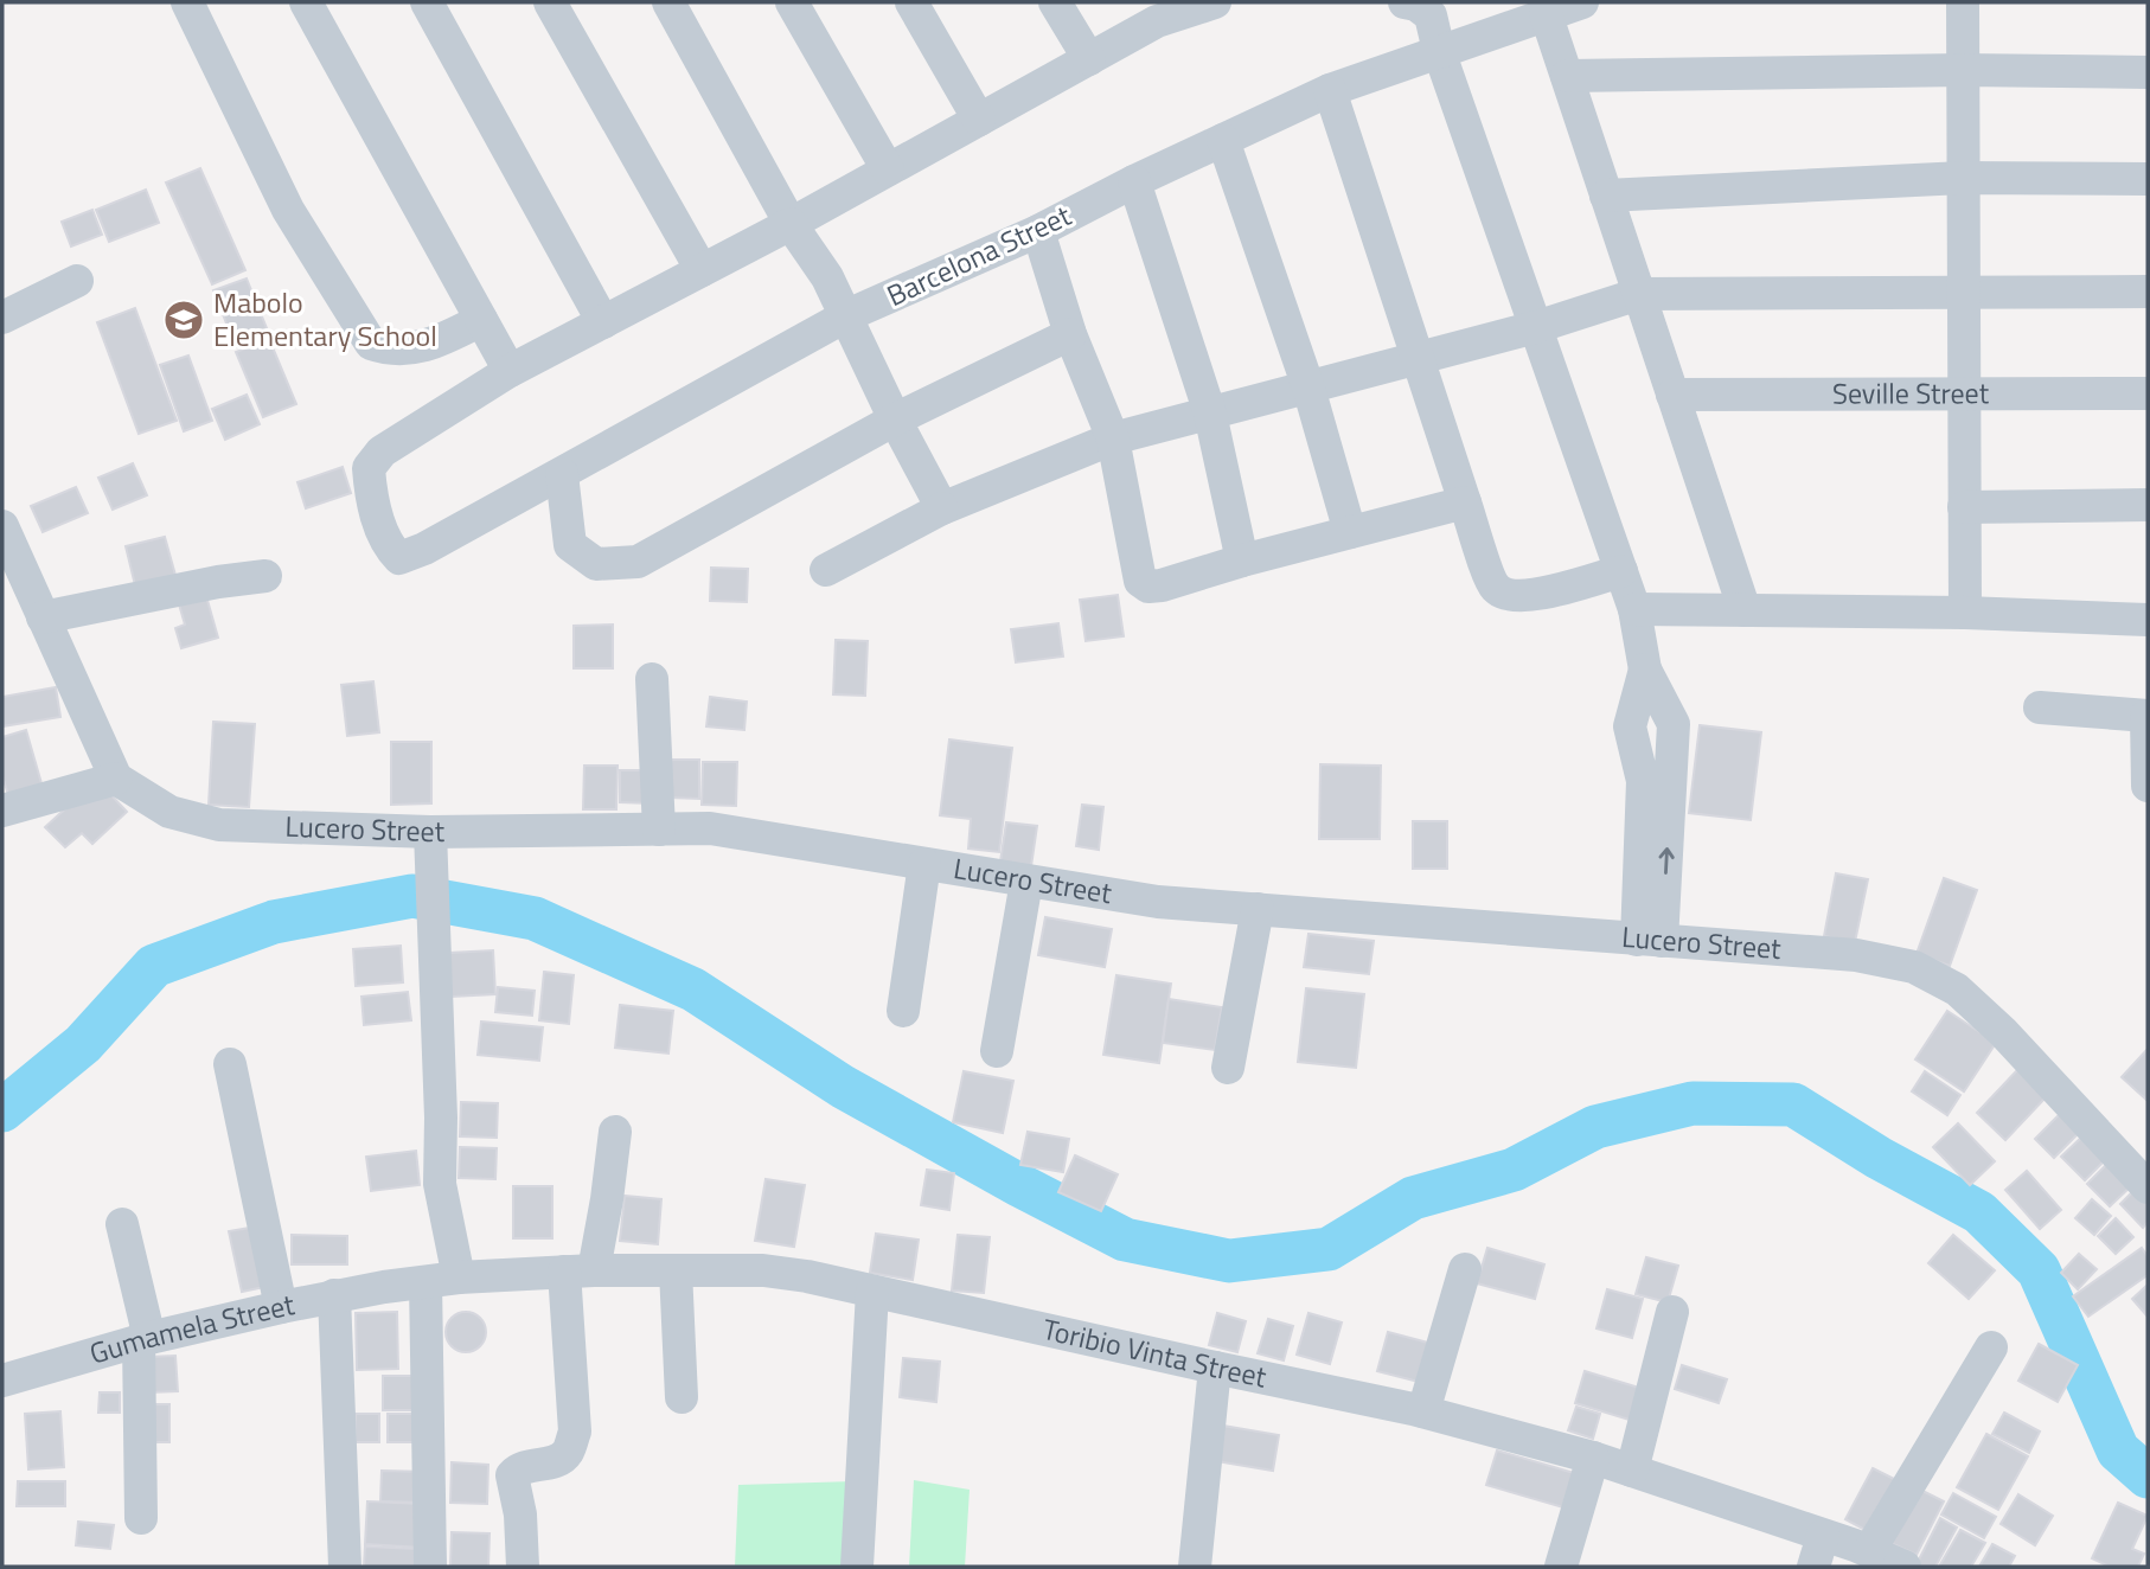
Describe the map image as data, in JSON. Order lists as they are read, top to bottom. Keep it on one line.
{"streets":{"street":["Barcelona Street","Seville Street","Lucero Street","Gumamela Street","Toribio Vinta Street"]},"crossings":[["Gumamela Street","Toribio Vinta Street"]],"places":{"school or university":["Mabolo Elementary School"]}}
